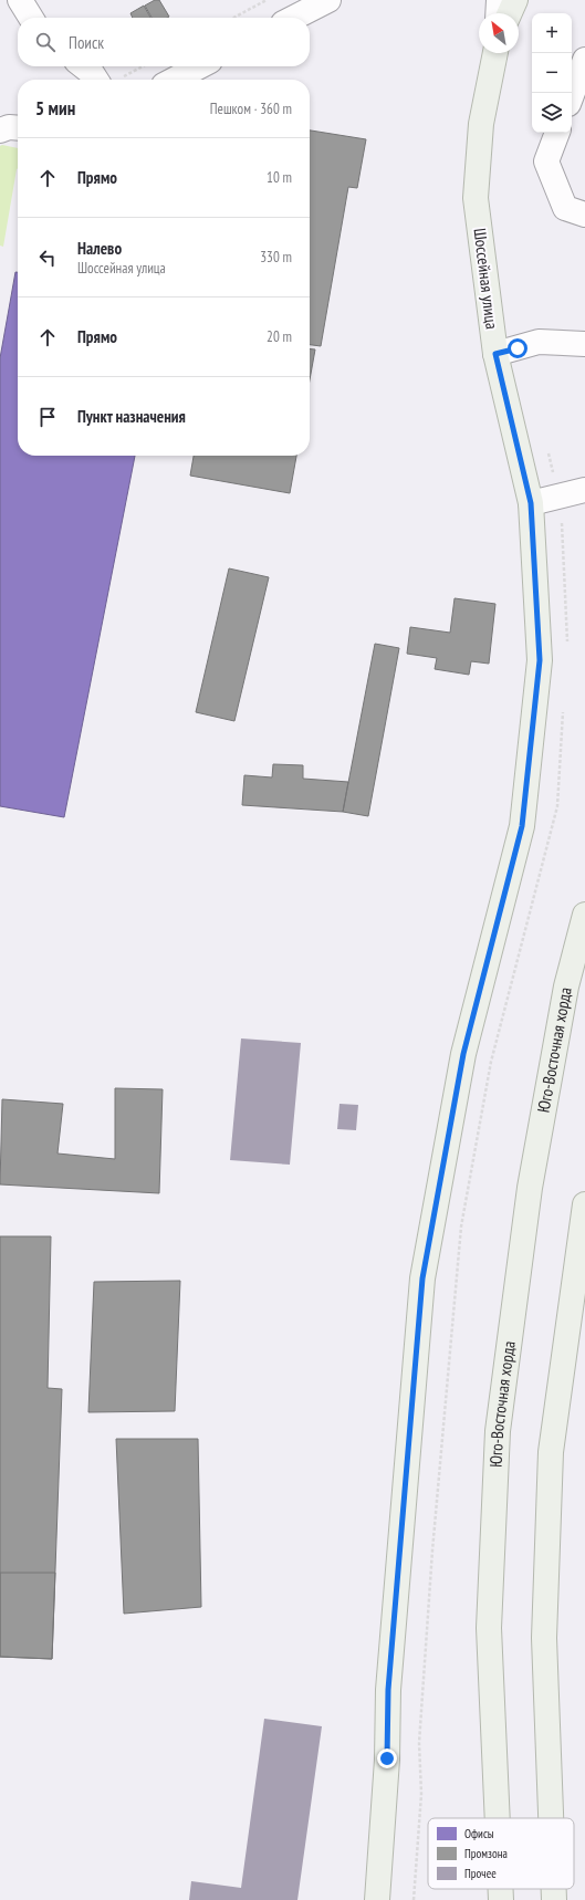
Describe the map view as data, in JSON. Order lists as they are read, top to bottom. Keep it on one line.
{"streets":{"main road":["Шоссейная улица","Юго-Восточная хорда"]},"legend":["Офисы","Промзона","Прочее"],"north":"top left","page":{"map_buttons":["+","−"],"search":"Поиск","heading":["5 мин","Пешком · 360 m"],"list":[["Прямо","10 m"],["Налево","Шоссейная улица","330 m"],["Прямо","20 m"],"Пункт назначения"]}}
